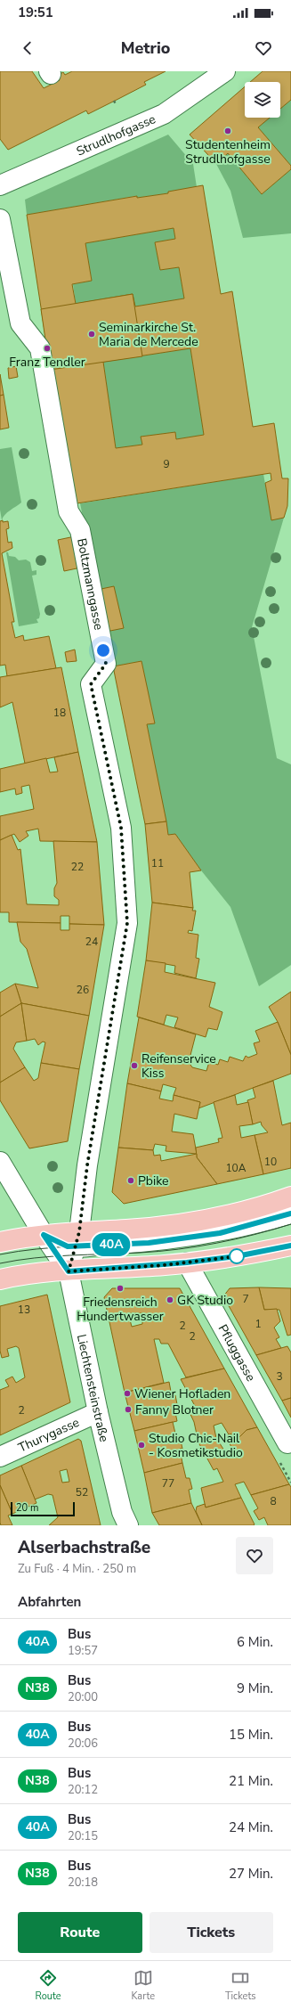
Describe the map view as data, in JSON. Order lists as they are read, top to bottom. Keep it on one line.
{"streets":{"street":["Strudlhofgasse","Boltzmanngasse","Pfluggasse","Liechtensteinstraße","Thurygasse"]},"crossings":[["Boltzmanngasse","Liechtensteinstraße"],["Liechtensteinstraße","Thurygasse"]],"places":["Studentenheim Strudlhofgasse","Seminarkirche St. Maria de Mercede","Franz Tendler","Reifenservice Kiss","Pbike","Friedensreich Hundertwasser","GK Studio","Wiener Hofladen","Fanny Blotner","Studio Chic-Nail - Kosmetikstudio"],"lines":["bus line 40A"],"house_numbers":["9","18","11","22","24","26","10","10A","7","13","1","2","2","3","2","77","52","8"],"scale_bar":"20 m","page":{"status":"19:51","header":"Metrio","on_map":"40A","scale":"20 m","heading":[["Alserbachstraße","Zu Fuß · 4 Min. · 250 m"],"Abfahrten"],"list":[{"mark":"40A","name":"Bus","note":"19:57","value":"6 Min."},{"mark":"N38","name":"Bus","note":"20:00","value":"9 Min."},{"mark":"40A","name":"Bus","note":"20:06","value":"15 Min."},{"mark":"N38","name":"Bus","note":"20:12","value":"21 Min."},{"mark":"40A","name":"Bus","note":"20:15","value":"24 Min."},{"mark":"N38","name":"Bus","note":"20:18","value":"27 Min."}],"buttons":["Route","Tickets"],"tabs":["Route","Karte","Tickets"]}}
